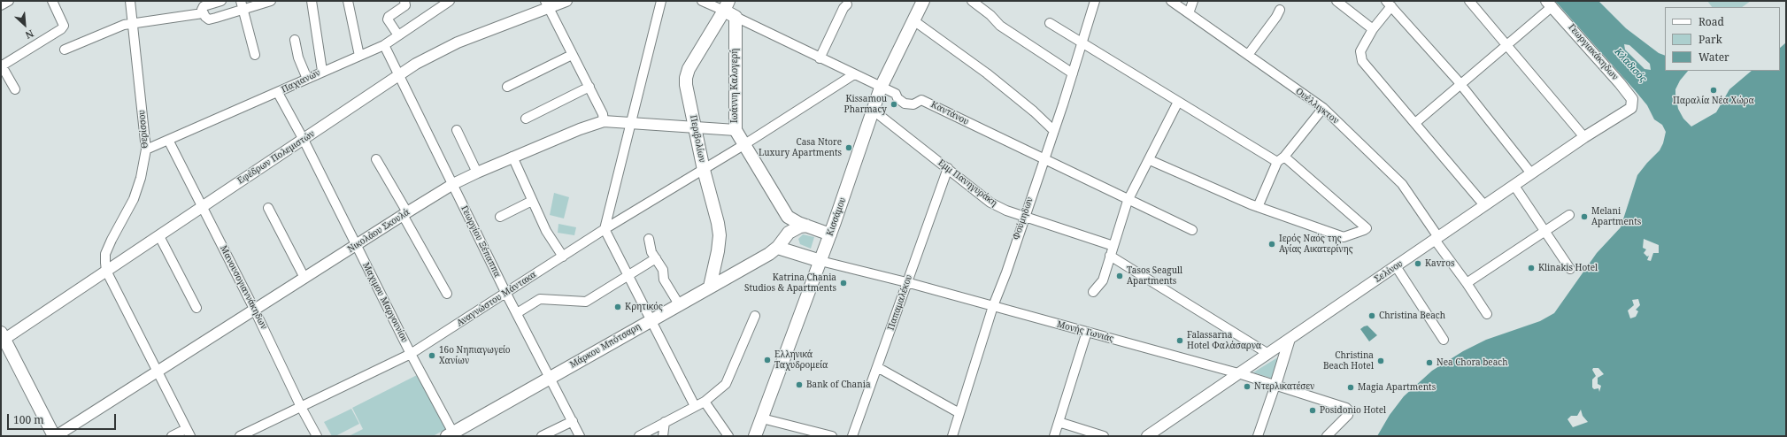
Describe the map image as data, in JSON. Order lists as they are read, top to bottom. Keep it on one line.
{"streets":{"main road":["Ιωάννη Καλογερή","Περιβολίων","Κισσάμου","Μάρκου Μπότσαρη"],"street":["Γεωργιακάκηδων","Παχιανών","Ουέλλιγκτον","Καντάνου","Θερίσσου","Εφέδρων Πολεμιστών","Εμμ Πανηγυράκη","Φούμηδων","Νικολάου Σκουλά","Γεωργίου Ξέπαππα","Σελίνου","Μανουσογιαννάκηδων","Αναγνώστου Μάντακα","Μαχιμου Mαργουνίου","Παπαμαλέκου","Μονής Γωνιάς"]},"crossings":[["Γεωργιακάκηδων","Σελίνου"],["Παχιανών","Θερίσσου"],["Παχιανών","Γεωργίου Ξέπαππα"],["Παχιανών","Μανουσογιαννάκηδων"],["Παχιανών","Μαχιμου Mαργουνίου"],["Ιωάννη Καλογερή","Καντάνου"],["Ιωάννη Καλογερή","Κισσάμου"],["Ιωάννη Καλογερή","Νικολάου Σκουλά"],["Ιωάννη Καλογερή","Αναγνώστου Μάντακα"],["Ουέλλιγκτον","Σελίνου"],["Καντάνου","Κισσάμου"],["Καντάνου","Φούμηδων"],["Καντάνου","Αναγνώστου Μάντακα"],["Θερίσσου","Εφέδρων Πολεμιστών"],["Περιβολίων","Νικολάου Σκουλά"],["Περιβολίων","Αναγνώστου Μάντακα"],["Περιβολίων","Μάρκου Μπότσαρη"],["Εφέδρων Πολεμιστών","Γεωργίου Ξέπαππα"],["Εφέδρων Πολεμιστών","Μανουσογιαννάκηδων"],["Εφέδρων Πολεμιστών","Μαχιμου Mαργουνίου"],["Εμμ Πανηγυράκη","Κισσάμου"],["Εμμ Πανηγυράκη","Φούμηδων"],["Εμμ Πανηγυράκη","Παπαμαλέκου"],["Κισσάμου","Μονής Γωνιάς"],["Φούμηδων","Μονής Γωνιάς"],["Νικολάου Σκουλά","Γεωργίου Ξέπαππα"],["Νικολάου Σκουλά","Μανουσογιαννάκηδων"],["Νικολάου Σκουλά","Μαχιμου Mαργουνίου"],["Γεωργίου Ξέπαππα","Αναγνώστου Μάντακα"],["Γεωργίου Ξέπαππα","Μάρκου Μπότσαρη"],["Σελίνου","Μονής Γωνιάς"],["Μανουσογιαννάκηδων","Αναγνώστου Μάντακα"],["Αναγνώστου Μάντακα","Μαχιμου Mαργουνίου"],["Μαχιμου Mαργουνίου","Μάρκου Μπότσαρη"],["Παπαμαλέκου","Μονής Γωνιάς"]],"water":["Κλαδισός"],"places":["Παραλία Νέα Χώρα","Kissamou Pharmacy","Casa Ntore Luxury Apartments","Melani Apartments","Ιερός Ναός της Αγίας Αικατερίνης","Kavros","Klinakis Hotel","Tasos Seagull Apartments","Katrina Chania Studios & Apartments","Κρητικός","Christina Beach","Falassarna Hotel Φαλάσαρνα","16ο Νηπιαγωγείο Χανίων","Ελληνικά Ταχυδρομεία","Christina Beach Hotel","Nea Chora beach","Bank of Chania","Ντερλικατέσεν","Magia Apartments","Posidonio Hotel"],"legend":["Road","Park","Water"],"scale_bar":"100 m","north":"bottom right"}
